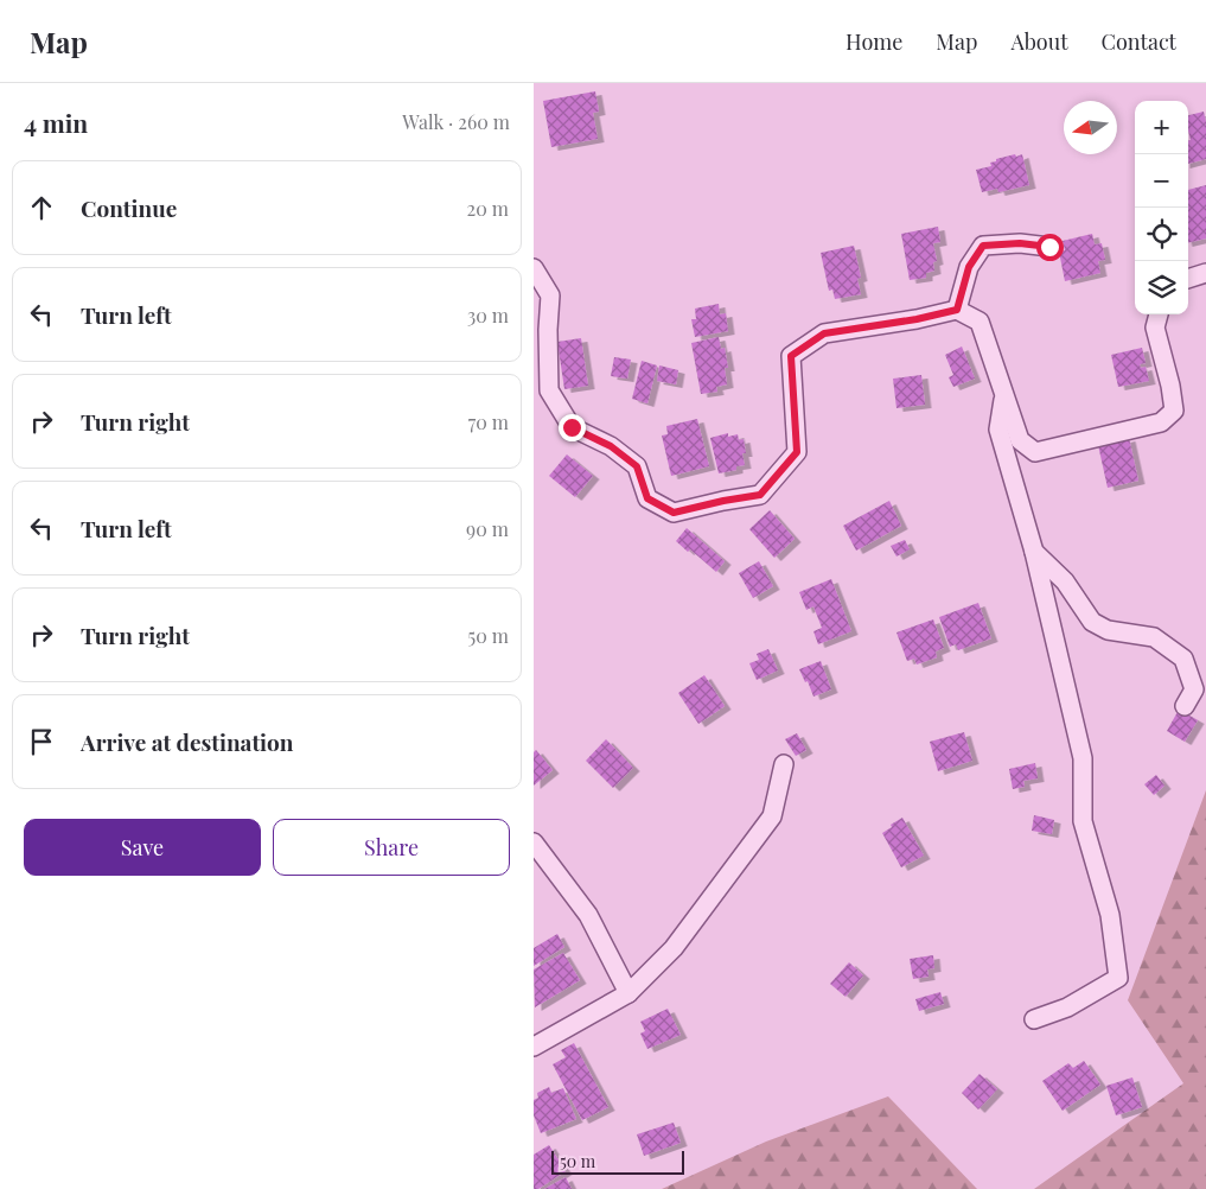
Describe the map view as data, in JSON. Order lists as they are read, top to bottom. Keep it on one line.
{"scale_bar":"50 m","north":"left","page":{"header":"Map","nav":["Home","Map","About","Contact"],"heading":["4 min","Walk · 260 m"],"map_buttons":["+","−"],"list":[["Continue","20 m"],["Turn left","30 m"],["Turn right","70 m"],["Turn left","90 m"],["Turn right","50 m"],"Arrive at destination"],"buttons":["Save","Share"],"scale":"50 m"}}
